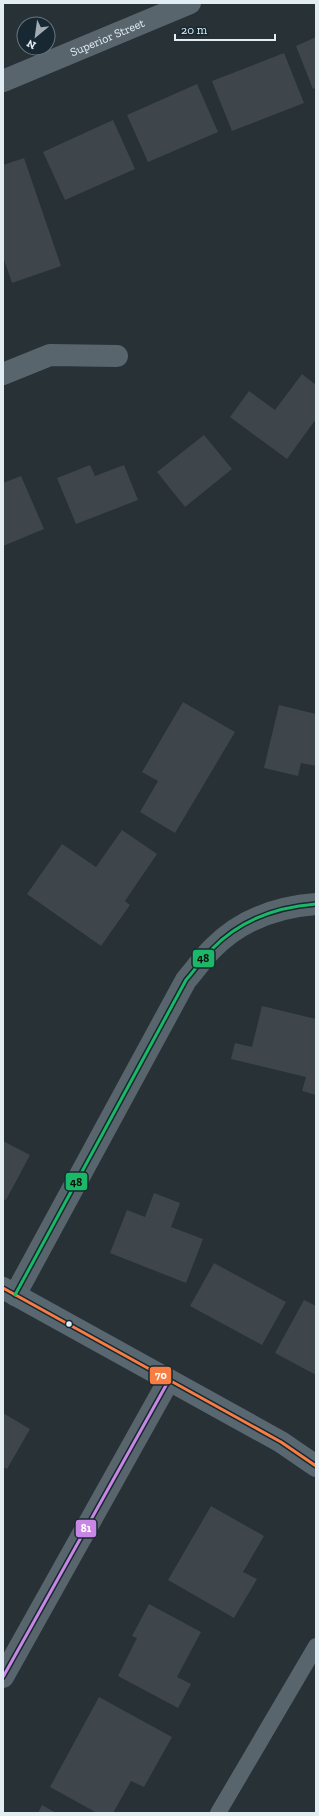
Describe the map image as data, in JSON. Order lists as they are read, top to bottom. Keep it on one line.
{"streets":{"street":["Superior Street"]},"lines":["transit line 48","transit line 70","transit line 81"],"scale_bar":"20 m","north":"bottom left"}
